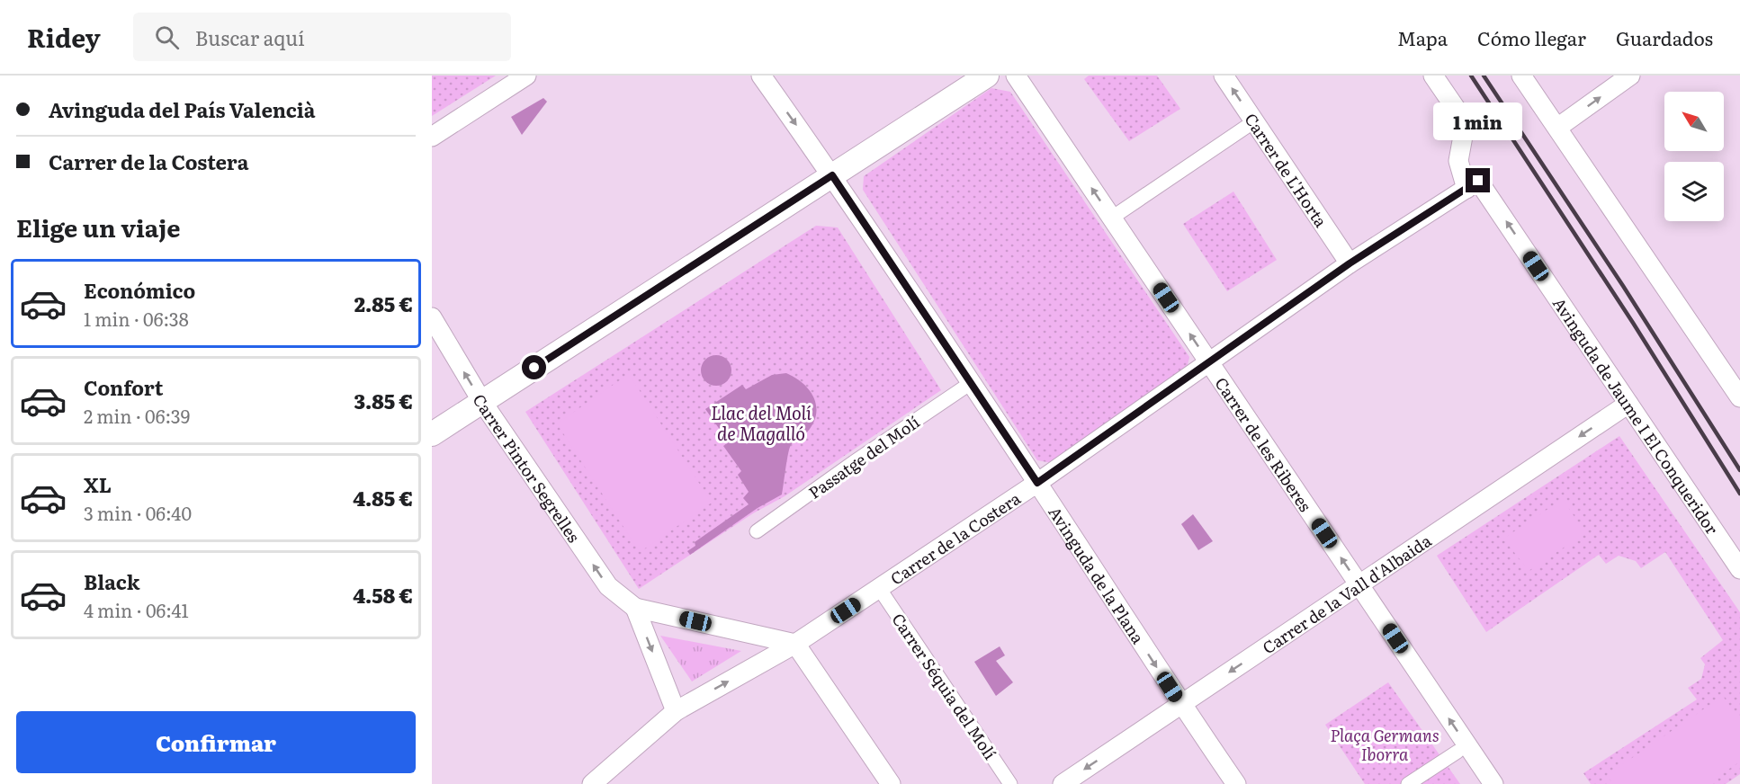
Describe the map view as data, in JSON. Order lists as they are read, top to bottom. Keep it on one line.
{"streets":{"street":["Carrer de L'Horta","Avinguda de Jaume I El Conqueridor","Carrer de les Riberes","Passatge del Molí","Carrer Pintor Segrelles","Carrer de la Costera","Avinguda de la Plana","Carrer de la Vall d'Albaida","Carrer Séquia del Molí"]},"crossings":[["Carrer de L'Horta","Carrer de la Costera"],["Avinguda de Jaume I El Conqueridor","Carrer de la Costera"],["Avinguda de Jaume I El Conqueridor","Carrer de la Vall d'Albaida"],["Carrer de les Riberes","Carrer de la Costera"],["Carrer de les Riberes","Carrer de la Vall d'Albaida"],["Passatge del Molí","Avinguda de la Plana"],["Carrer Pintor Segrelles","Carrer de la Costera"],["Carrer de la Costera","Avinguda de la Plana"],["Carrer de la Costera","Carrer Séquia del Molí"],["Avinguda de la Plana","Carrer de la Vall d'Albaida"]],"one_way":["Carrer de les Riberes","Avinguda de la Plana","Carrer de la Vall d'Albaida"],"water":["Llac del Molí de Magalló"],"parks":["Plaça Germans Iborra"],"north":"top left","page":{"header":"Ridey","search":"Buscar aquí","nav":["Mapa","Cómo llegar","Guardados"],"banner":["Avinguda del País Valencià","Carrer de la Costera"],"bubble":"1 min","heading":"Elige un viaje","list":[{"name":"Económico","note":"1 min · 06:38","value":"2.85 €"},{"name":"Confort","note":"2 min · 06:39","value":"3.85 €"},{"name":"XL","note":"3 min · 06:40","value":"4.85 €"},{"name":"Black","note":"4 min · 06:41","value":"4.58 €"}],"buttons":"Confirmar"}}
